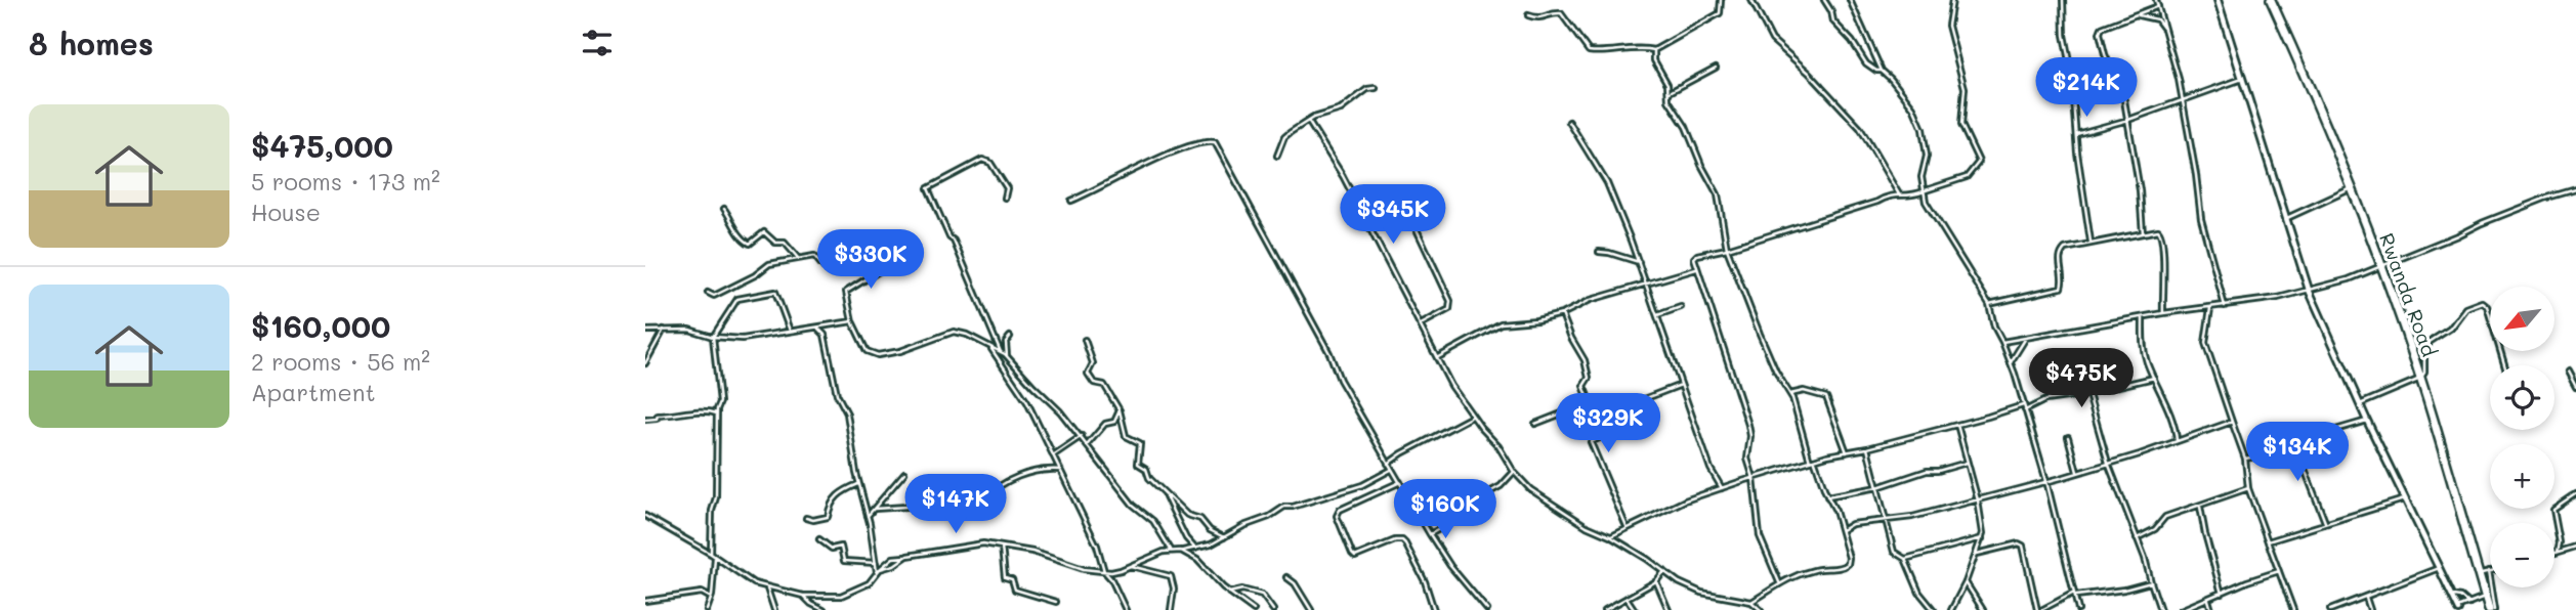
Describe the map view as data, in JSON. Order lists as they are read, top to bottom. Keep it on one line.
{"streets":{"highway":["Rwanda Road"]},"north":"bottom left","page":{"heading":"8 homes","price":["$214K","$345K","$330K","$475K","$329K","$134K","$147K","$160K"],"list":[{"name":"$475,000","note":"5 rooms · 173 m² · House"},{"name":"$160,000","note":"2 rooms · 56 m² · Apartment"}],"map_buttons":["+","−"]}}
